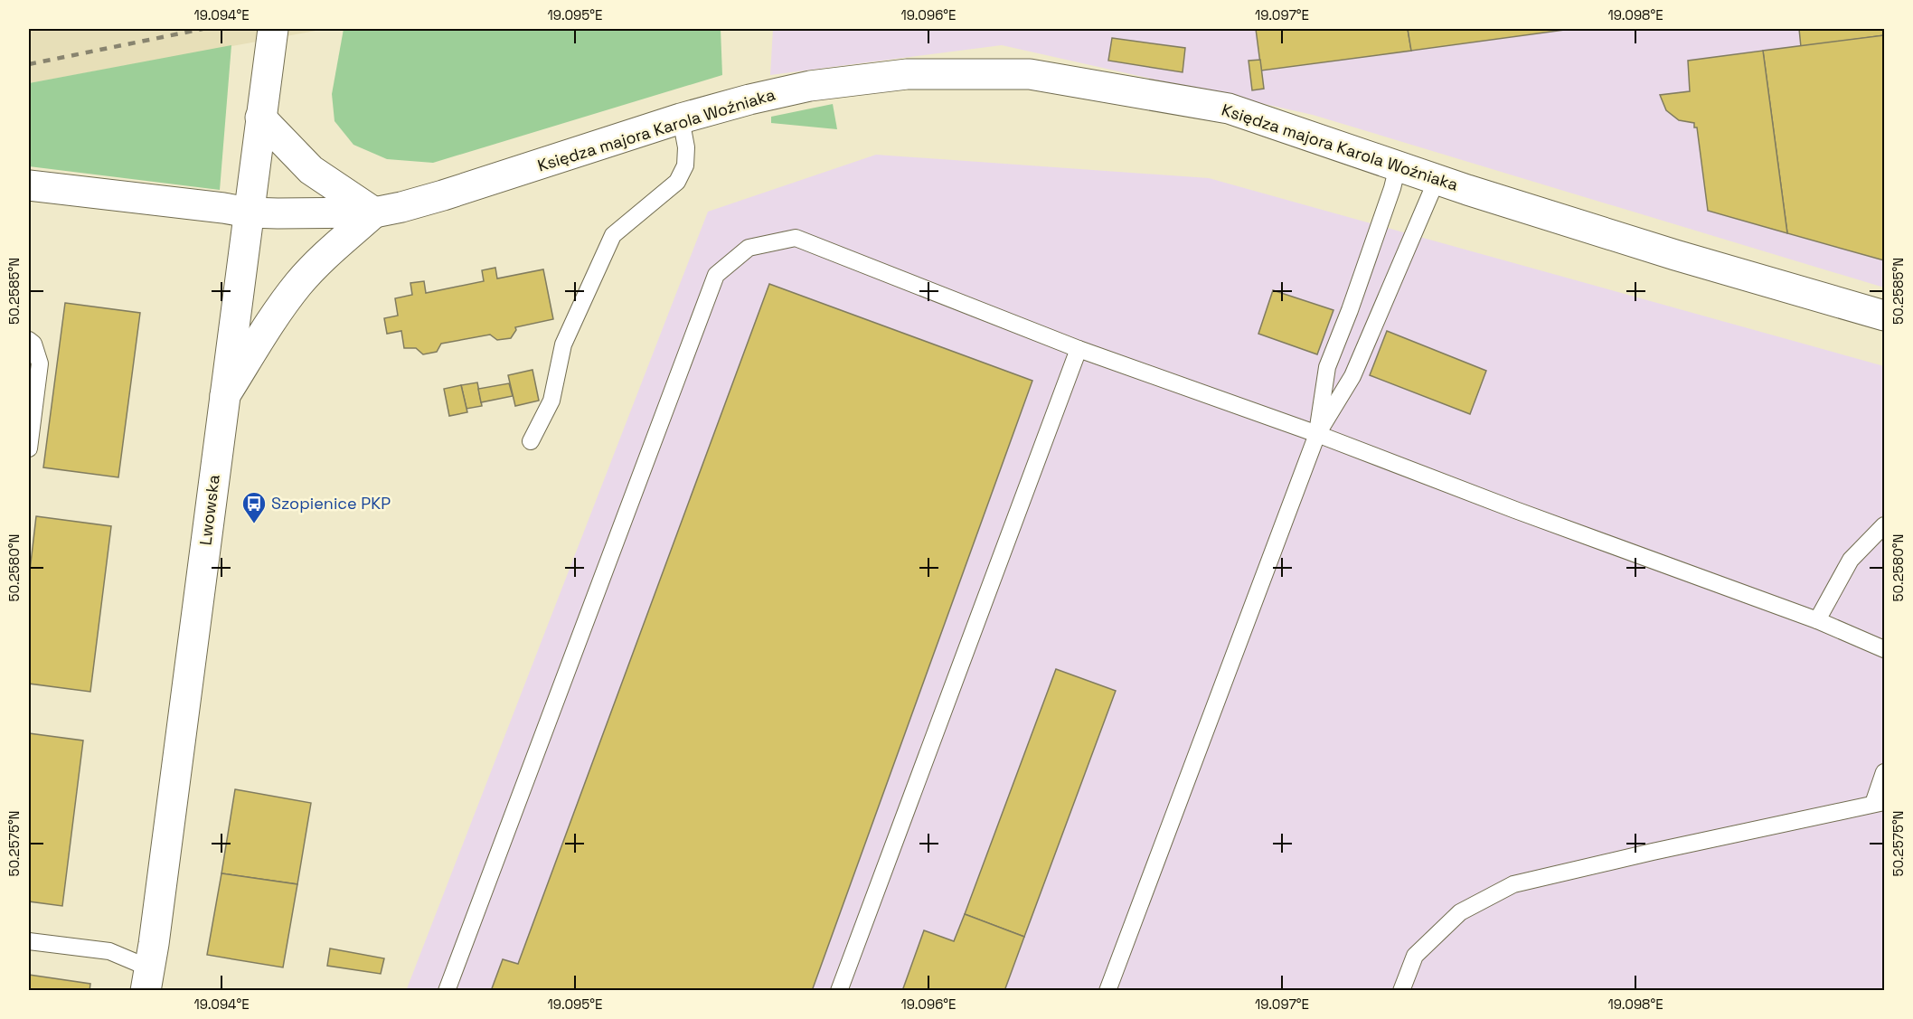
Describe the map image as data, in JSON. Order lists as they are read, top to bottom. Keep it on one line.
{"streets":{"street":["Księdza majora Karola Woźniaka","Lwowska"]},"crossings":[["Księdza majora Karola Woźniaka","Lwowska"]],"places":{"bus stop":["Szopienice PKP"]},"coordinates":["19.094°E","19.095°E","19.096°E","19.097°E","19.098°E","50.2585°N","50.2580°N","50.2575°N"]}
